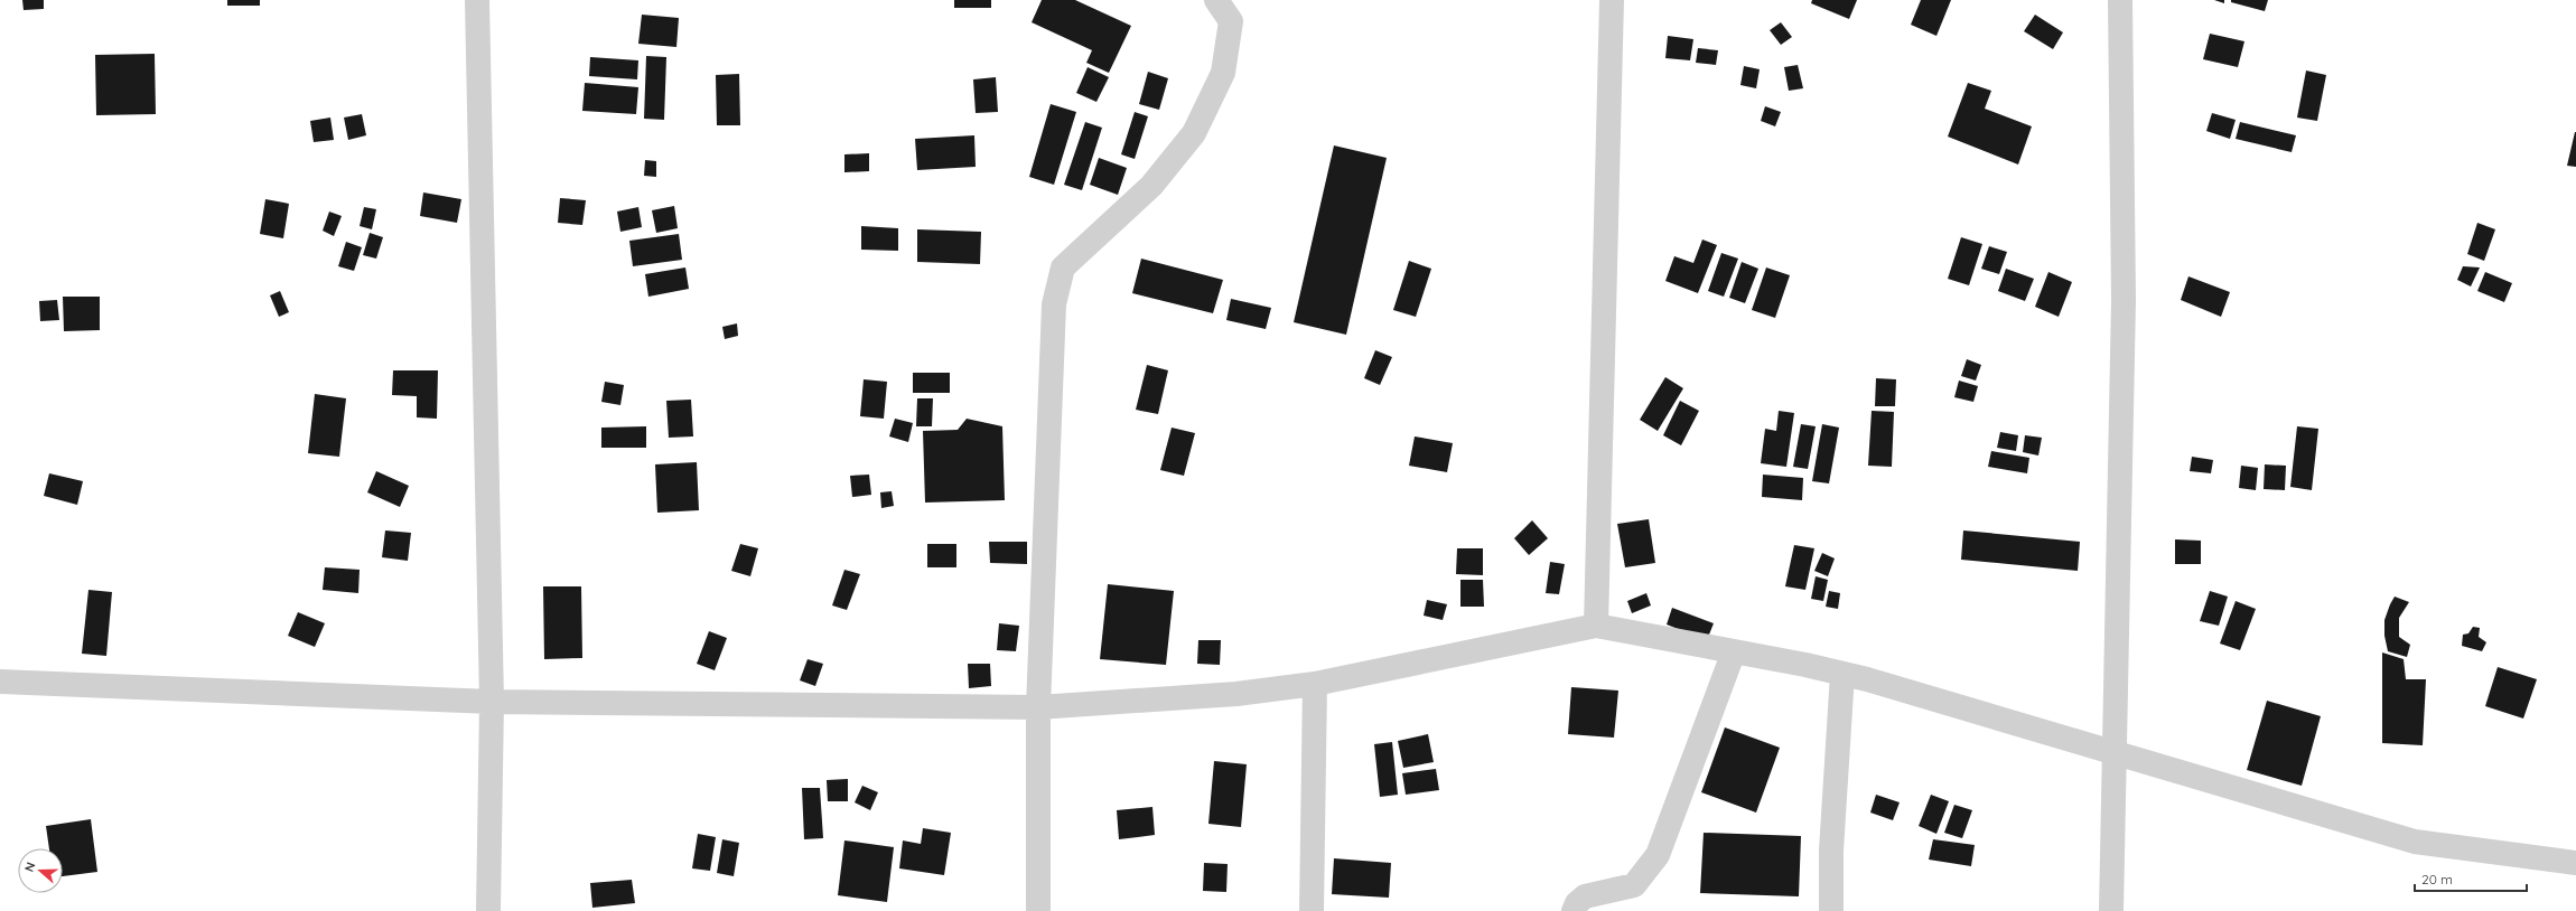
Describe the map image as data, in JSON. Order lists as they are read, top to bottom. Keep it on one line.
{"scale_bar":"20 m","north":"left"}
